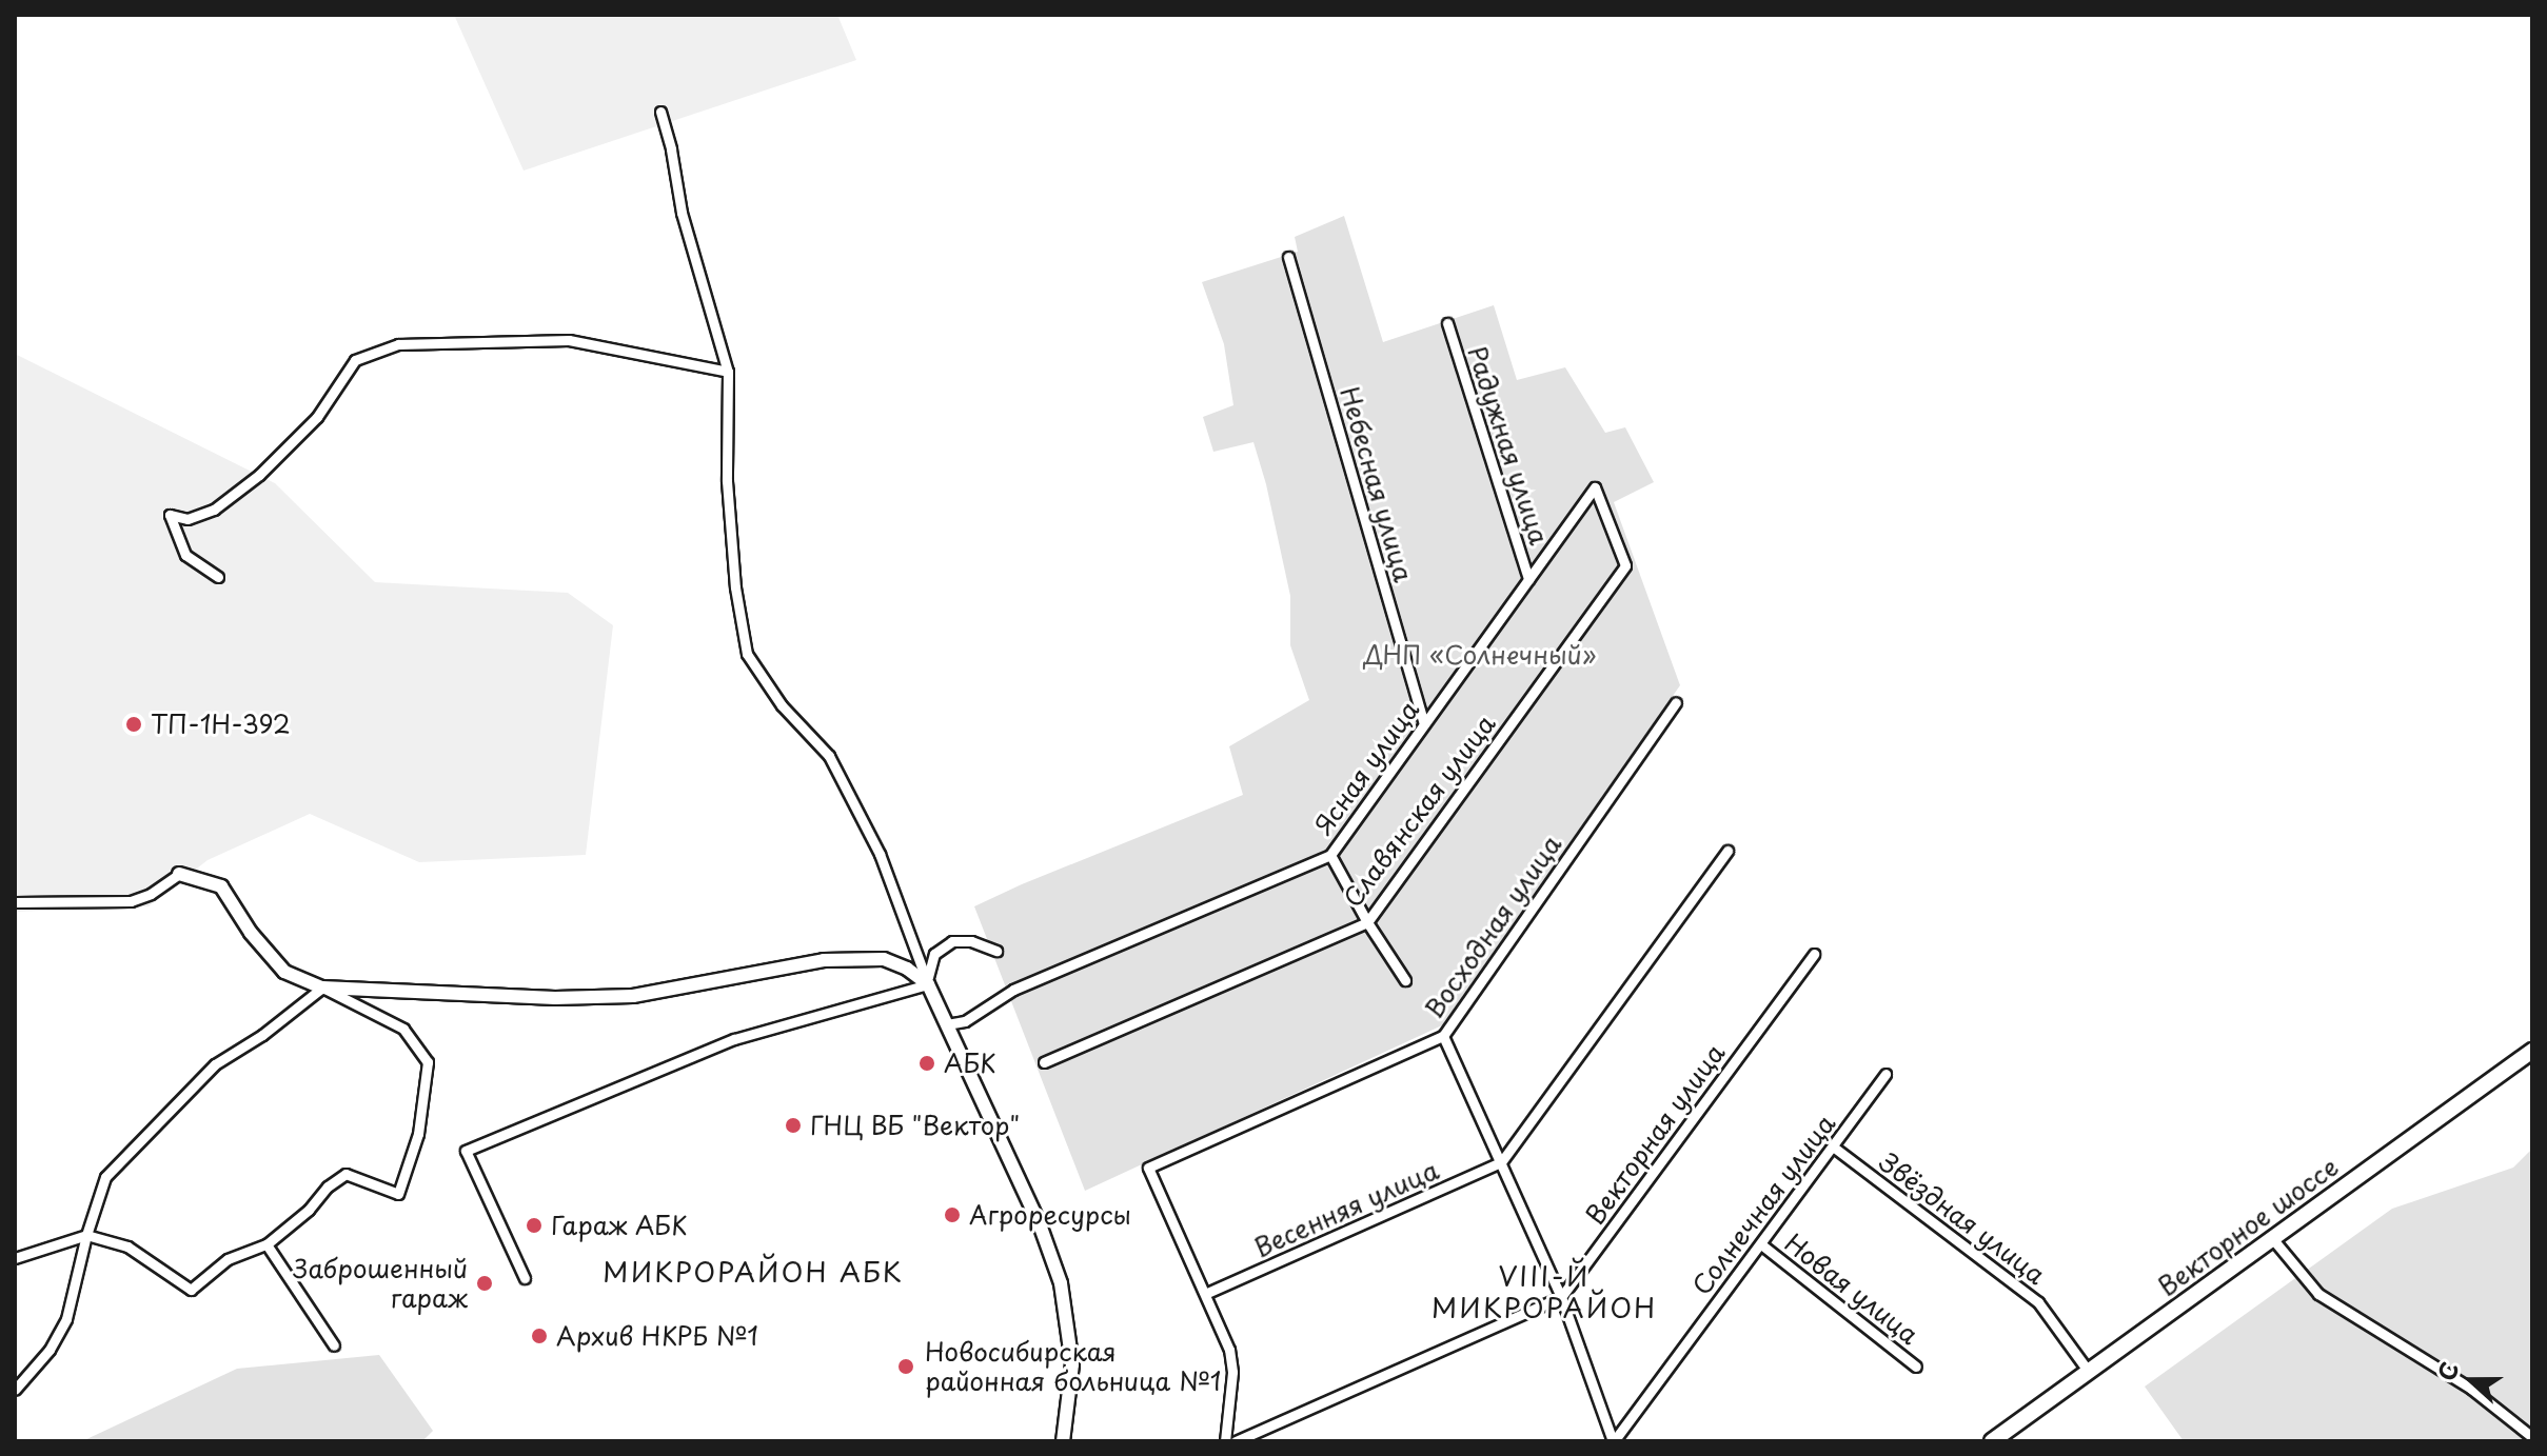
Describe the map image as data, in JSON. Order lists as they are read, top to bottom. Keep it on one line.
{"streets":{"main road":["Векторное шоссе"],"street":["Радужная улица","Небесная улица","Ясная улица","Славянская улица","Восходная улица","Векторная улица","Солнечная улица","Весенняя улица","Звёздная улица","Новая улица"]},"crossings":[["Радужная улица","Ясная улица"],["Небесная улица","Ясная улица"],["Ясная улица","Славянская улица"],["Восходная улица","Весенняя улица"],["Солнечная улица","Звёздная улица"],["Солнечная улица","Новая улица"],["Звёздная улица","Векторное шоссе"]],"districts":["МИКРОРАЙОН АБК","VIII-Й МИКРОРАЙОН"],"parks":["ДНП «Солнечный»"],"places":["ТП-1Н-392","АБК","ГНЦ ВБ \"Вектор\"","Агроресурсы","Гараж АБК","Заброшенный гараж","Архив НКРБ №1","Новосибирская районная больница №1"],"north":"left"}
